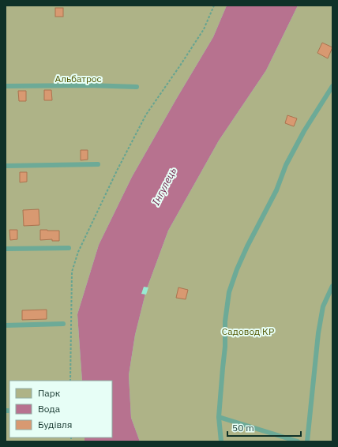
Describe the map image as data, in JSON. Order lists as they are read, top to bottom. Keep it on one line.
{"water":["Інгулець"],"parks":["Альбатрос","Садовод КР"],"legend":["Парк","Вода","Будівля"],"scale_bar":"50 m"}
